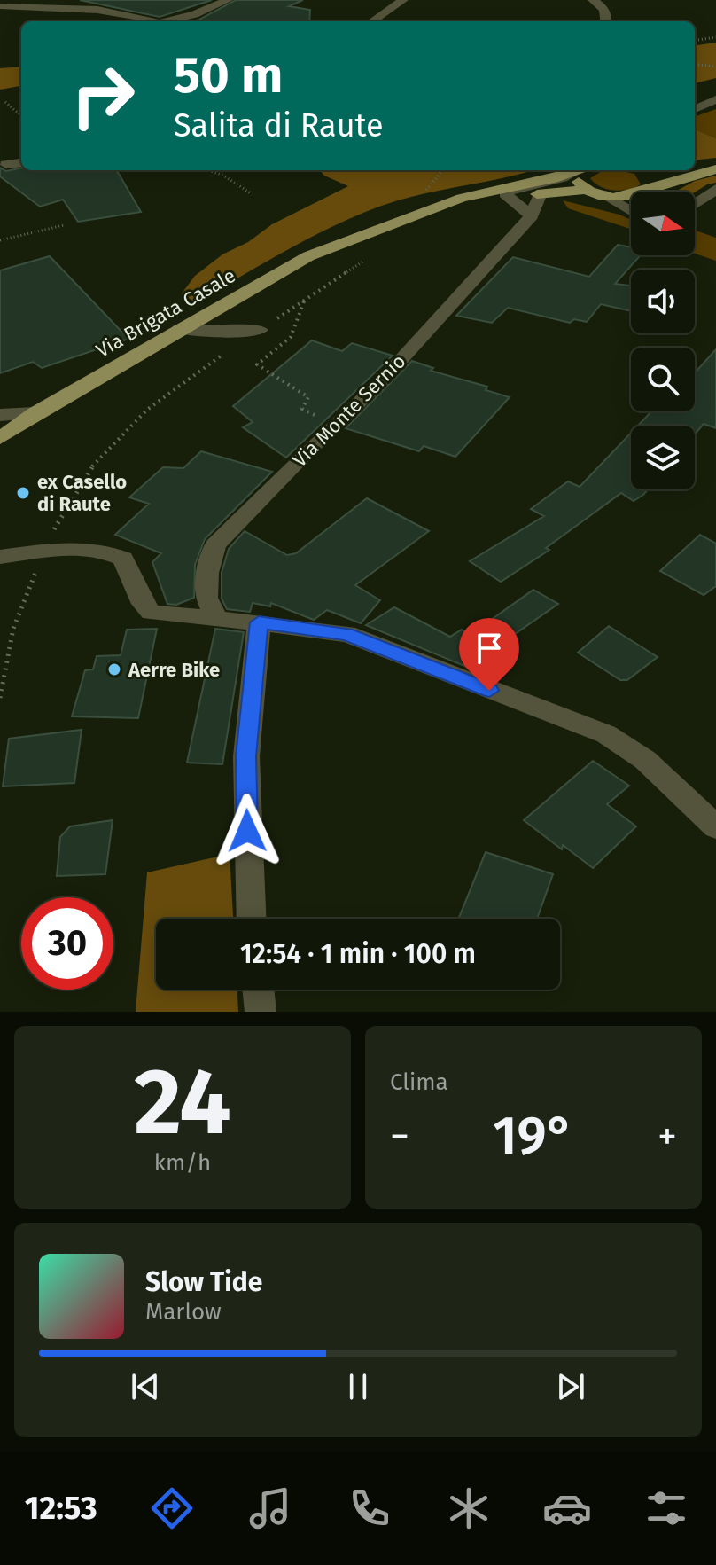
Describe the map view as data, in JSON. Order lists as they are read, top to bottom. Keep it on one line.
{"streets":{"main road":["Via Brigata Casale"],"street":["Via Monte Sernio"]},"crossings":[["Via Brigata Casale","Via Monte Sernio"]],"places":["ex Casello di Raute","Aerre Bike"],"north":"right","page":{"turn":["50 m","Salita di Raute"],"limit":"30","trip":"12:54 · 1 min · 100 m","tile":[["24","km/h"],"Clima"],"heat":["−","19°","+"],"song":["Slow Tide","Marlow"],"tabs":"12:53"}}
